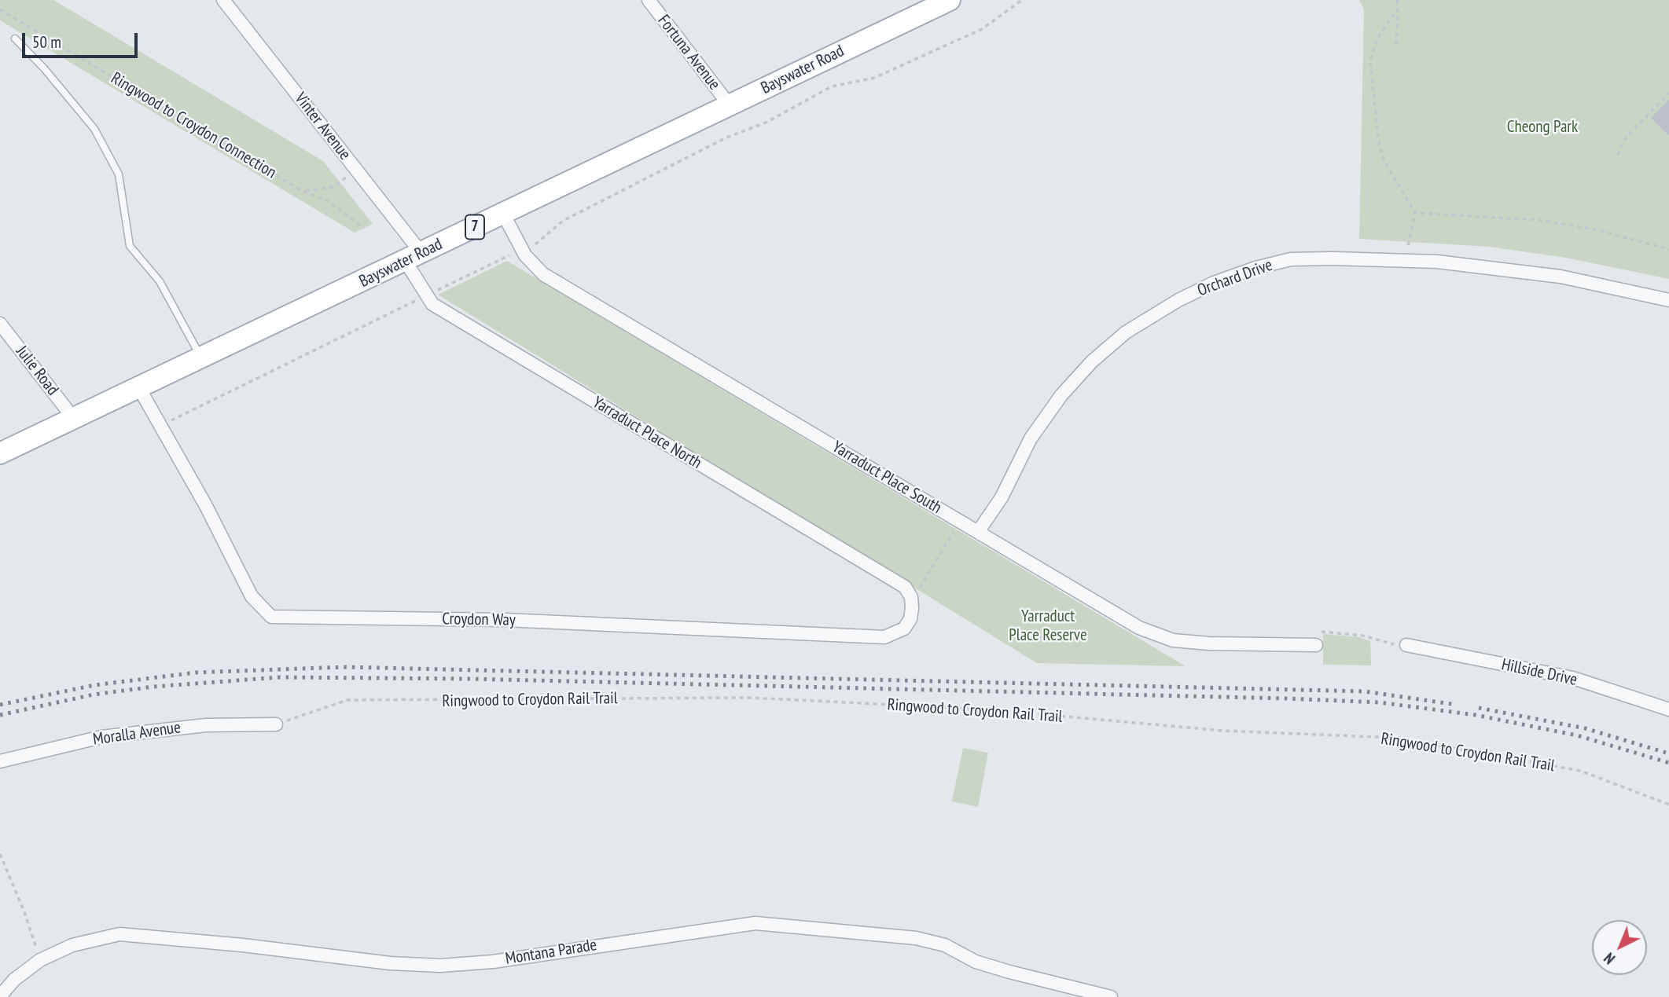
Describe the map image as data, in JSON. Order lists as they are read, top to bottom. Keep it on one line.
{"streets":{"main road":["Bayswater Road","7"],"street":["Fortuna Avenue","Vinter Avenue","Orchard Drive","Julie Road","Yarraduct Place North","Yarraduct Place South","Croydon Way","Hillside Drive","Moralla Avenue","Montana Parade"],"path":["Ringwood to Croydon Connection","Ringwood to Croydon Rail Trail"]},"crossings":[["Fortuna Avenue","Bayswater Road"],["Bayswater Road","Vinter Avenue"],["Bayswater Road","Julie Road"],["Bayswater Road","Yarraduct Place North"],["Bayswater Road","Yarraduct Place South"],["Bayswater Road","Croydon Way"],["Vinter Avenue","Yarraduct Place North"],["Orchard Drive","Yarraduct Place South"],["Yarraduct Place North","Croydon Way"],["Ringwood to Croydon Rail Trail","Moralla Avenue"]],"parks":["Cheong Park","Yarraduct Place Reserve"],"scale_bar":"50 m","north":"bottom left"}
